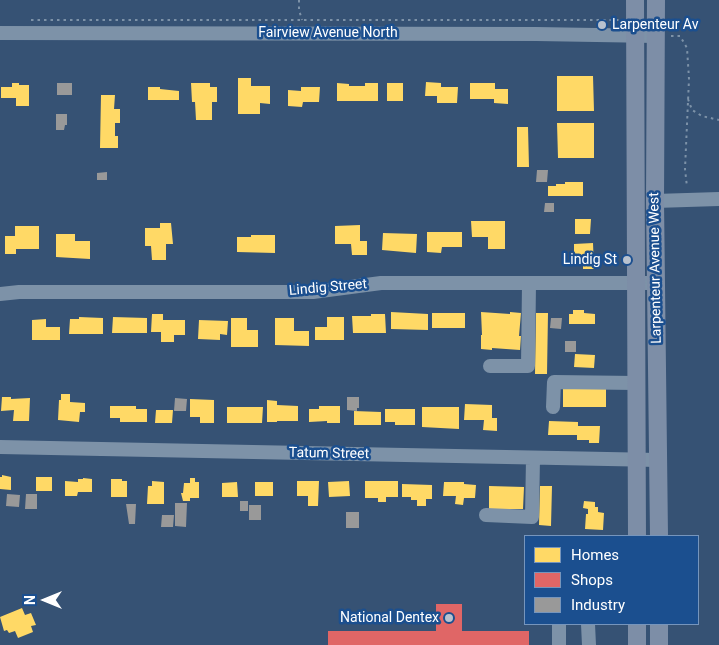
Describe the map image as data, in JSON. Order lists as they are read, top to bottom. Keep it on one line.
{"streets":{"main road":["Larpenteur Avenue West"],"street":["Fairview Avenue North","Lindig Street","Tatum Street"]},"crossings":[["Fairview Avenue North","Larpenteur Avenue West"],["Larpenteur Avenue West","Lindig Street"],["Larpenteur Avenue West","Tatum Street"]],"places":["Larpenteur Av","Lindig St","National Dentex"],"legend":["Homes","Shops","Industry"],"north":"left"}
